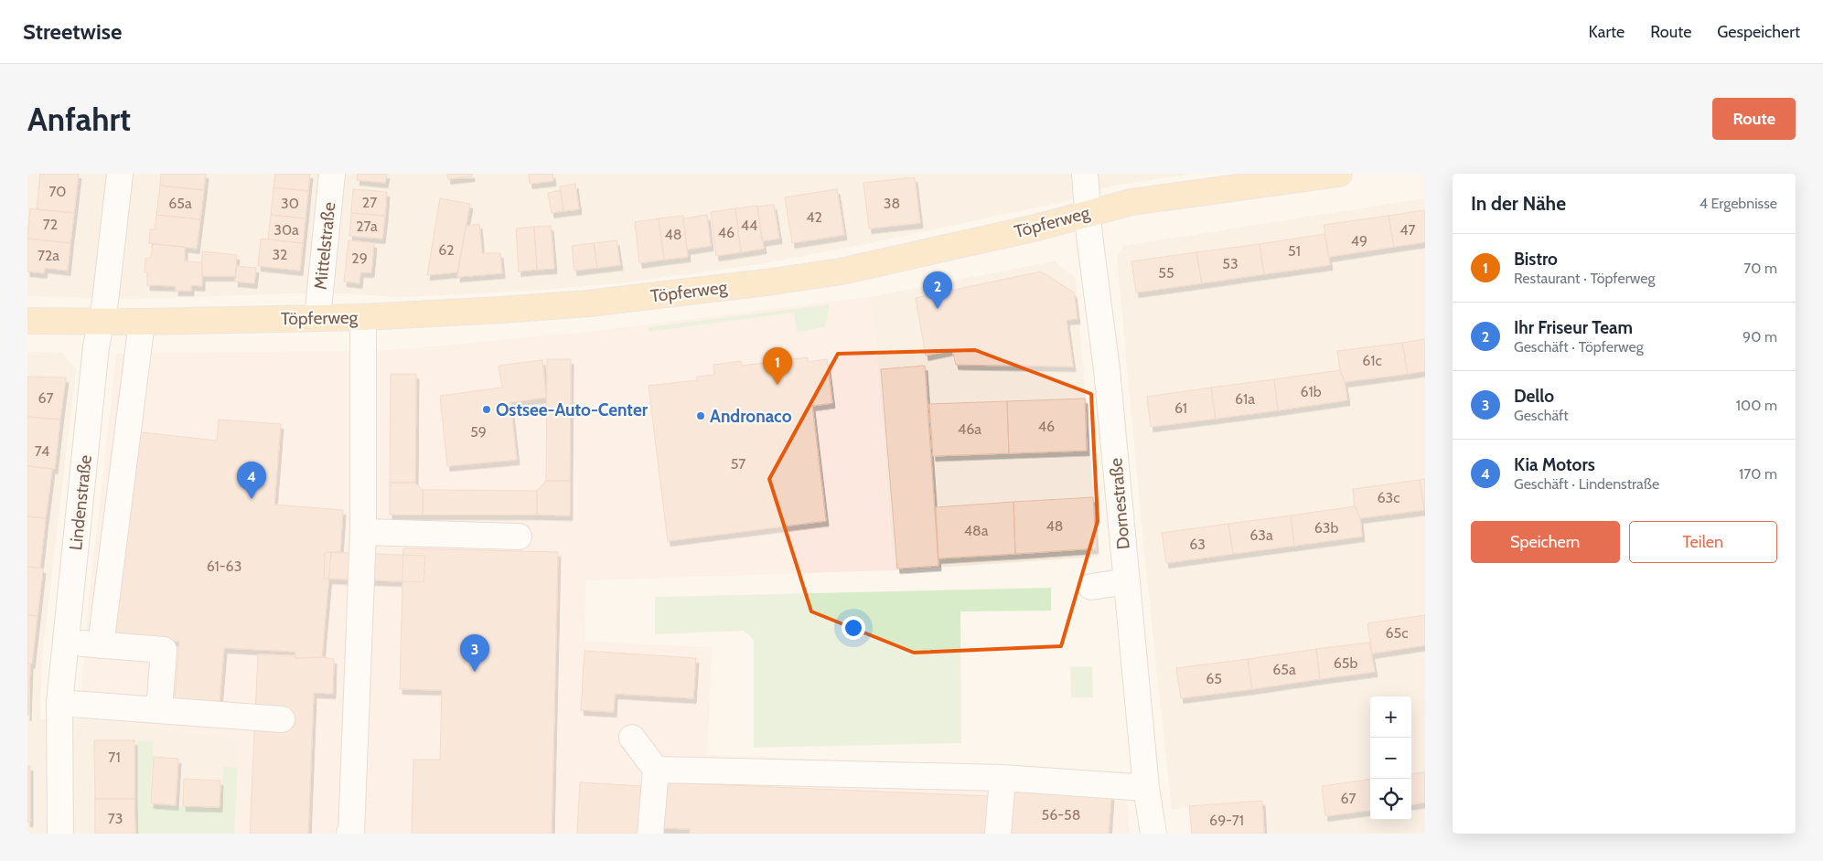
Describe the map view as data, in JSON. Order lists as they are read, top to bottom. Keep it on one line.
{"streets":{"main road":["Töpferweg"],"street":["Mittelstraße","Lindenstraße","Dornestraße"]},"crossings":[["Töpferweg","Mittelstraße"],["Töpferweg","Lindenstraße"],["Töpferweg","Dornestraße"]],"places":["Ostsee-Auto-Center","Andronaco"],"house_numbers":["70","27","65a","30","38","42","72","44","27a","30a","47","46","48","49","62","51","32","72a","29","53","55","61c","61b","67","61a","61","46","46a","59","74","57","63c","48","63b","48a","63a","63","61-63","65c","65b","65a","65","71","67","56-58","73","69-71"],"page":{"header":"Streetwise","nav":["Karte","Route","Gespeichert"],"buttons":["Route",["Speichern","Teilen"]],"title":"Anfahrt","heading":["In der Nähe","4 Ergebnisse"],"list":[{"mark":"1","name":"Bistro","note":"Restaurant · Töpferweg","value":"70 m"},{"mark":"2","name":"Ihr Friseur Team","note":"Geschäft · Töpferweg","value":"90 m"},{"mark":"3","name":"Dello","note":"Geschäft","value":"100 m"},{"mark":"4","name":"Kia Motors","note":"Geschäft · Lindenstraße","value":"170 m"}],"pins":["2","1","4","3"],"map_buttons":["+","−"]}}
